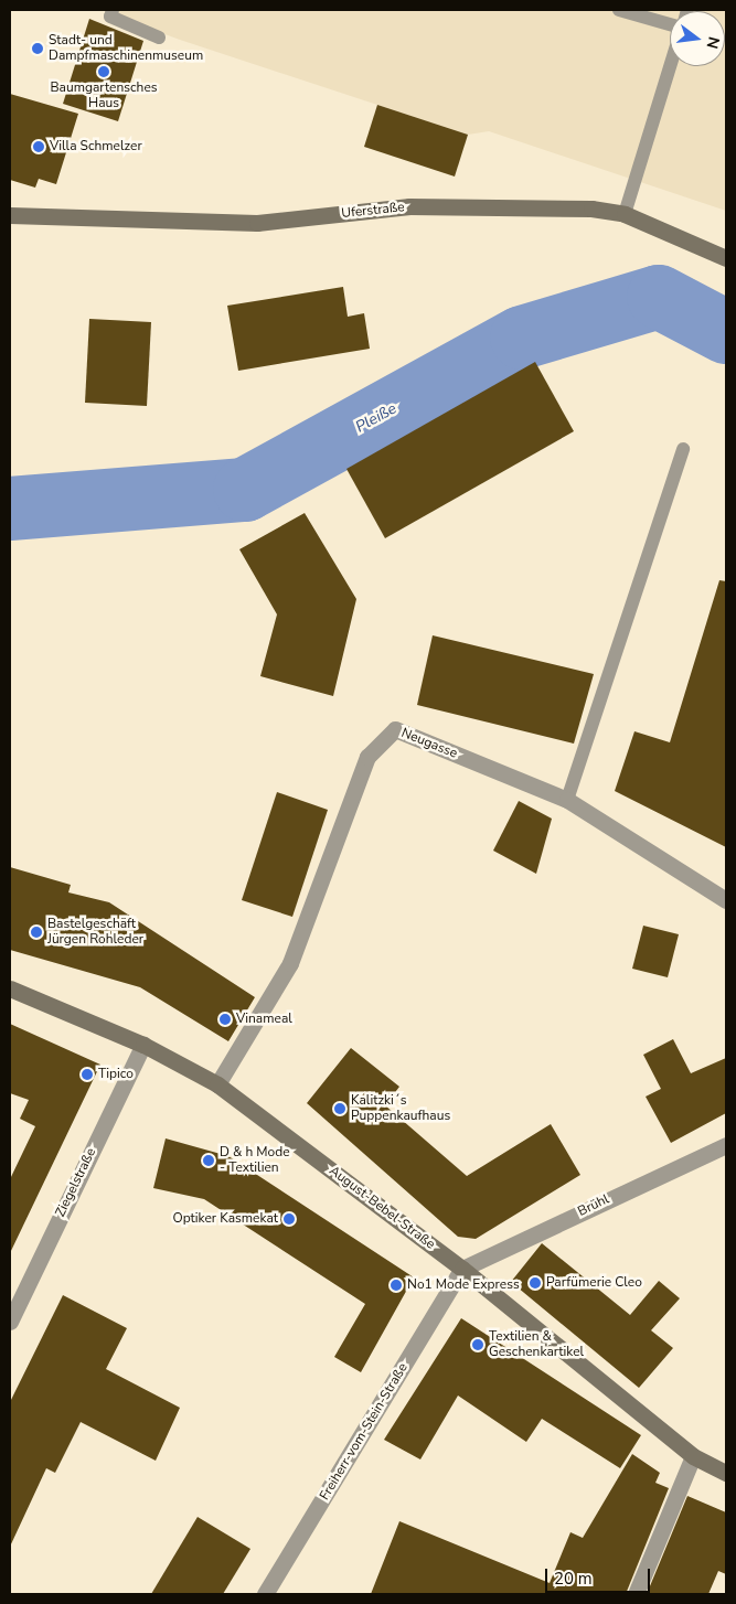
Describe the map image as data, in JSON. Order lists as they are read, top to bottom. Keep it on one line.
{"streets":{"street":["Uferstraße","Neugasse","Ziegelstraße","Brühl","August-Bebel-Straße","Freiherr-vom-Stein-Straße"]},"crossings":[["Neugasse","August-Bebel-Straße"],["Ziegelstraße","August-Bebel-Straße"],["Brühl","August-Bebel-Straße"],["Brühl","Freiherr-vom-Stein-Straße"],["August-Bebel-Straße","Freiherr-vom-Stein-Straße"]],"water":["Pleiße"],"places":["Stadt- und Dampfmaschinenmuseum","Baumgartensches Haus","Villa Schmelzer","Bastelgeschäft Jürgen Rohleder","Vinameal","Tipico","Kalitzki´s Puppenkaufhaus","D & h Mode - Textilien","Optiker Kasmekat","Parfümerie Cleo","No1 Mode Express","Textilien & Geschenkartikel"],"scale_bar":"20 m","north":"right"}
